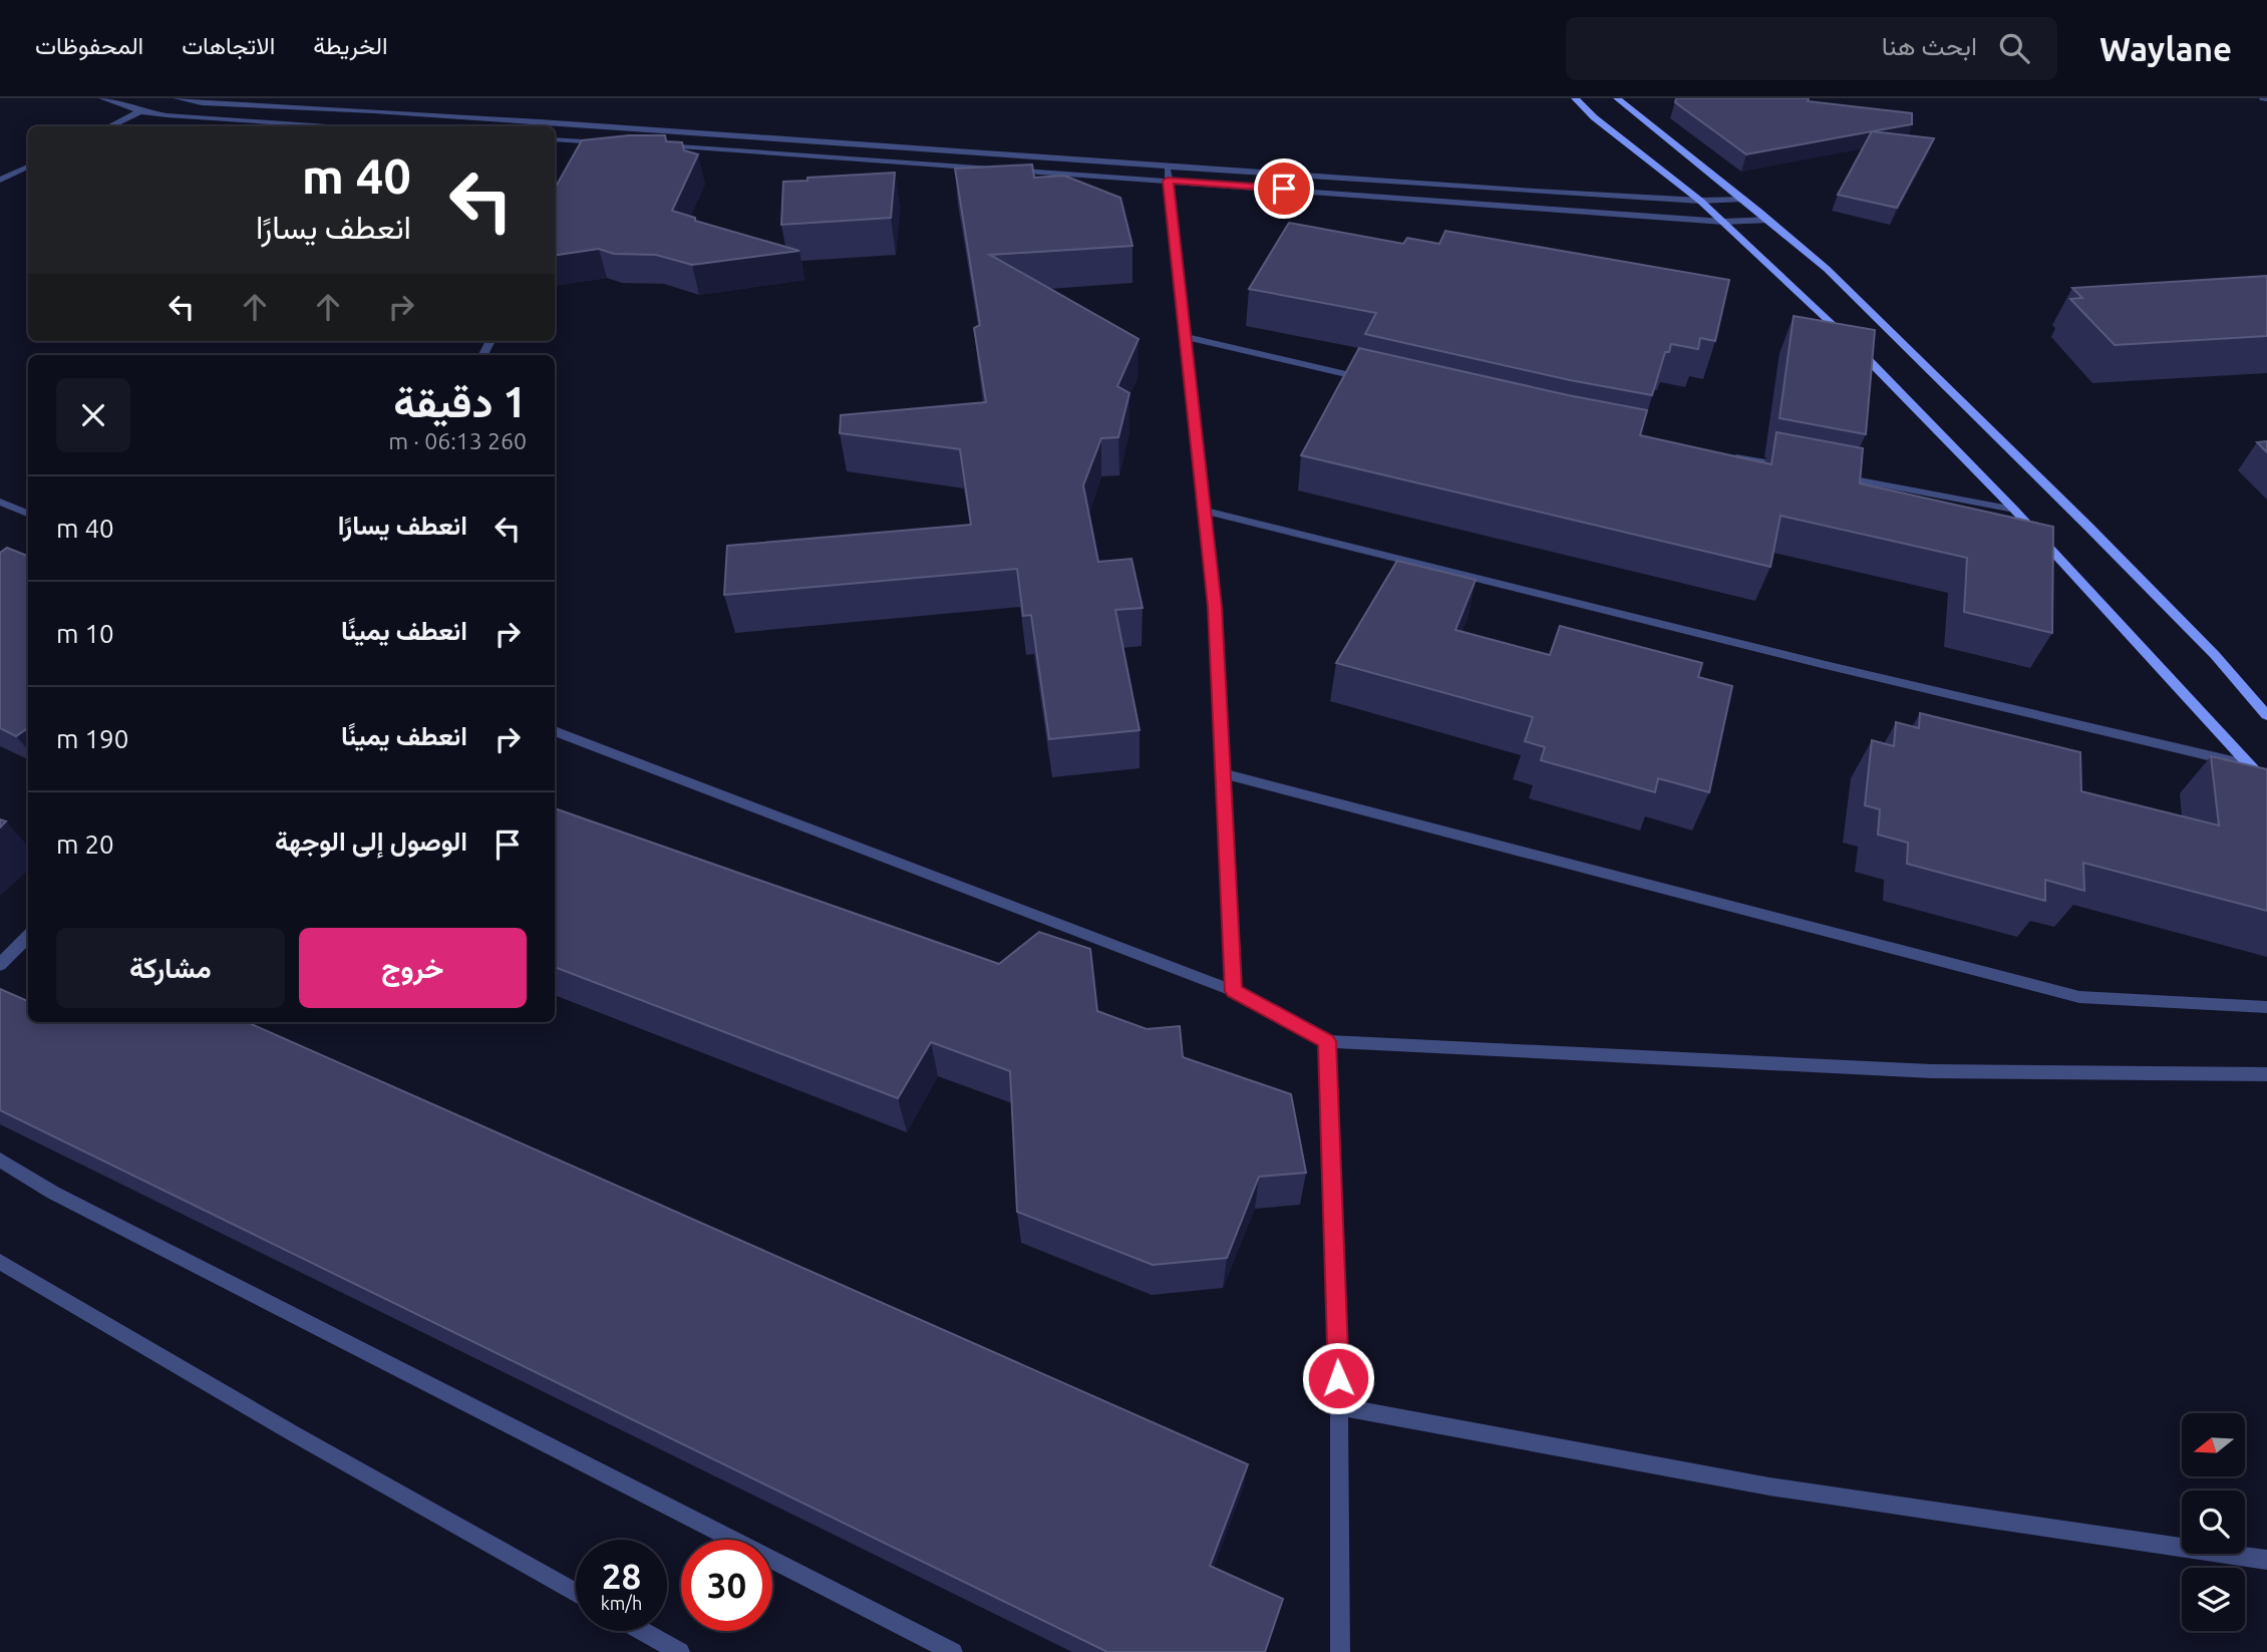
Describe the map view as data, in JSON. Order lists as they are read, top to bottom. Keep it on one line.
{"north":"left","page":{"header":"Waylane","search":"ابحث هنا","nav":["الخريطة","الاتجاهات","المحفوظات"],"turn":["40 m","انعطف يسارًا"],"heading":["1 دقيقة","260 m · 06:13"],"list":[{"name":"انعطف يسارًا","value":"40 m"},{"name":"انعطف يمينًا","value":"10 m"},{"name":"انعطف يمينًا","value":"190 m"},{"name":"الوصول إلى الوجهة","value":"20 m"}],"buttons":["خروج","مشاركة"],"speed":"28 km/h","limit":"30"}}
